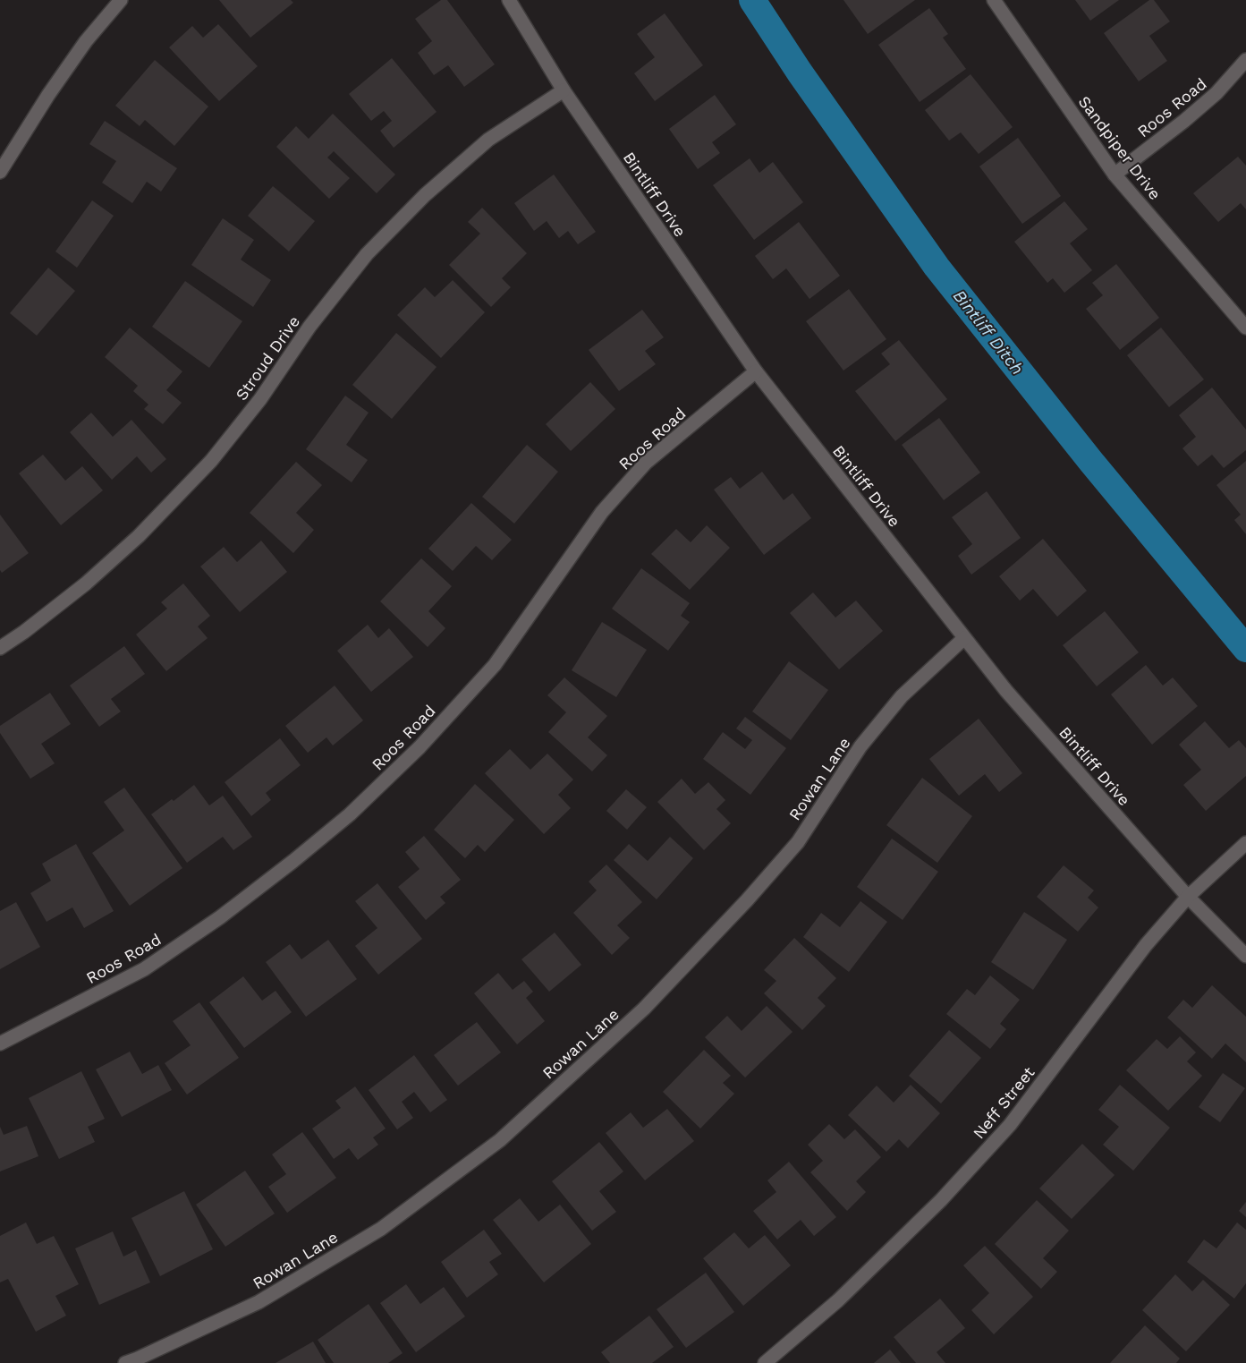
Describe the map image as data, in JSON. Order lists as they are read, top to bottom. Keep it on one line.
{"streets":{"street":["Roos Road","Sandpiper Drive","Bintliff Drive","Stroud Drive","Rowan Lane","Neff Street"]},"crossings":[["Roos Road","Sandpiper Drive"],["Roos Road","Bintliff Drive"],["Bintliff Drive","Stroud Drive"],["Bintliff Drive","Rowan Lane"],["Bintliff Drive","Neff Street"]],"water":["Bintliff Ditch"]}
